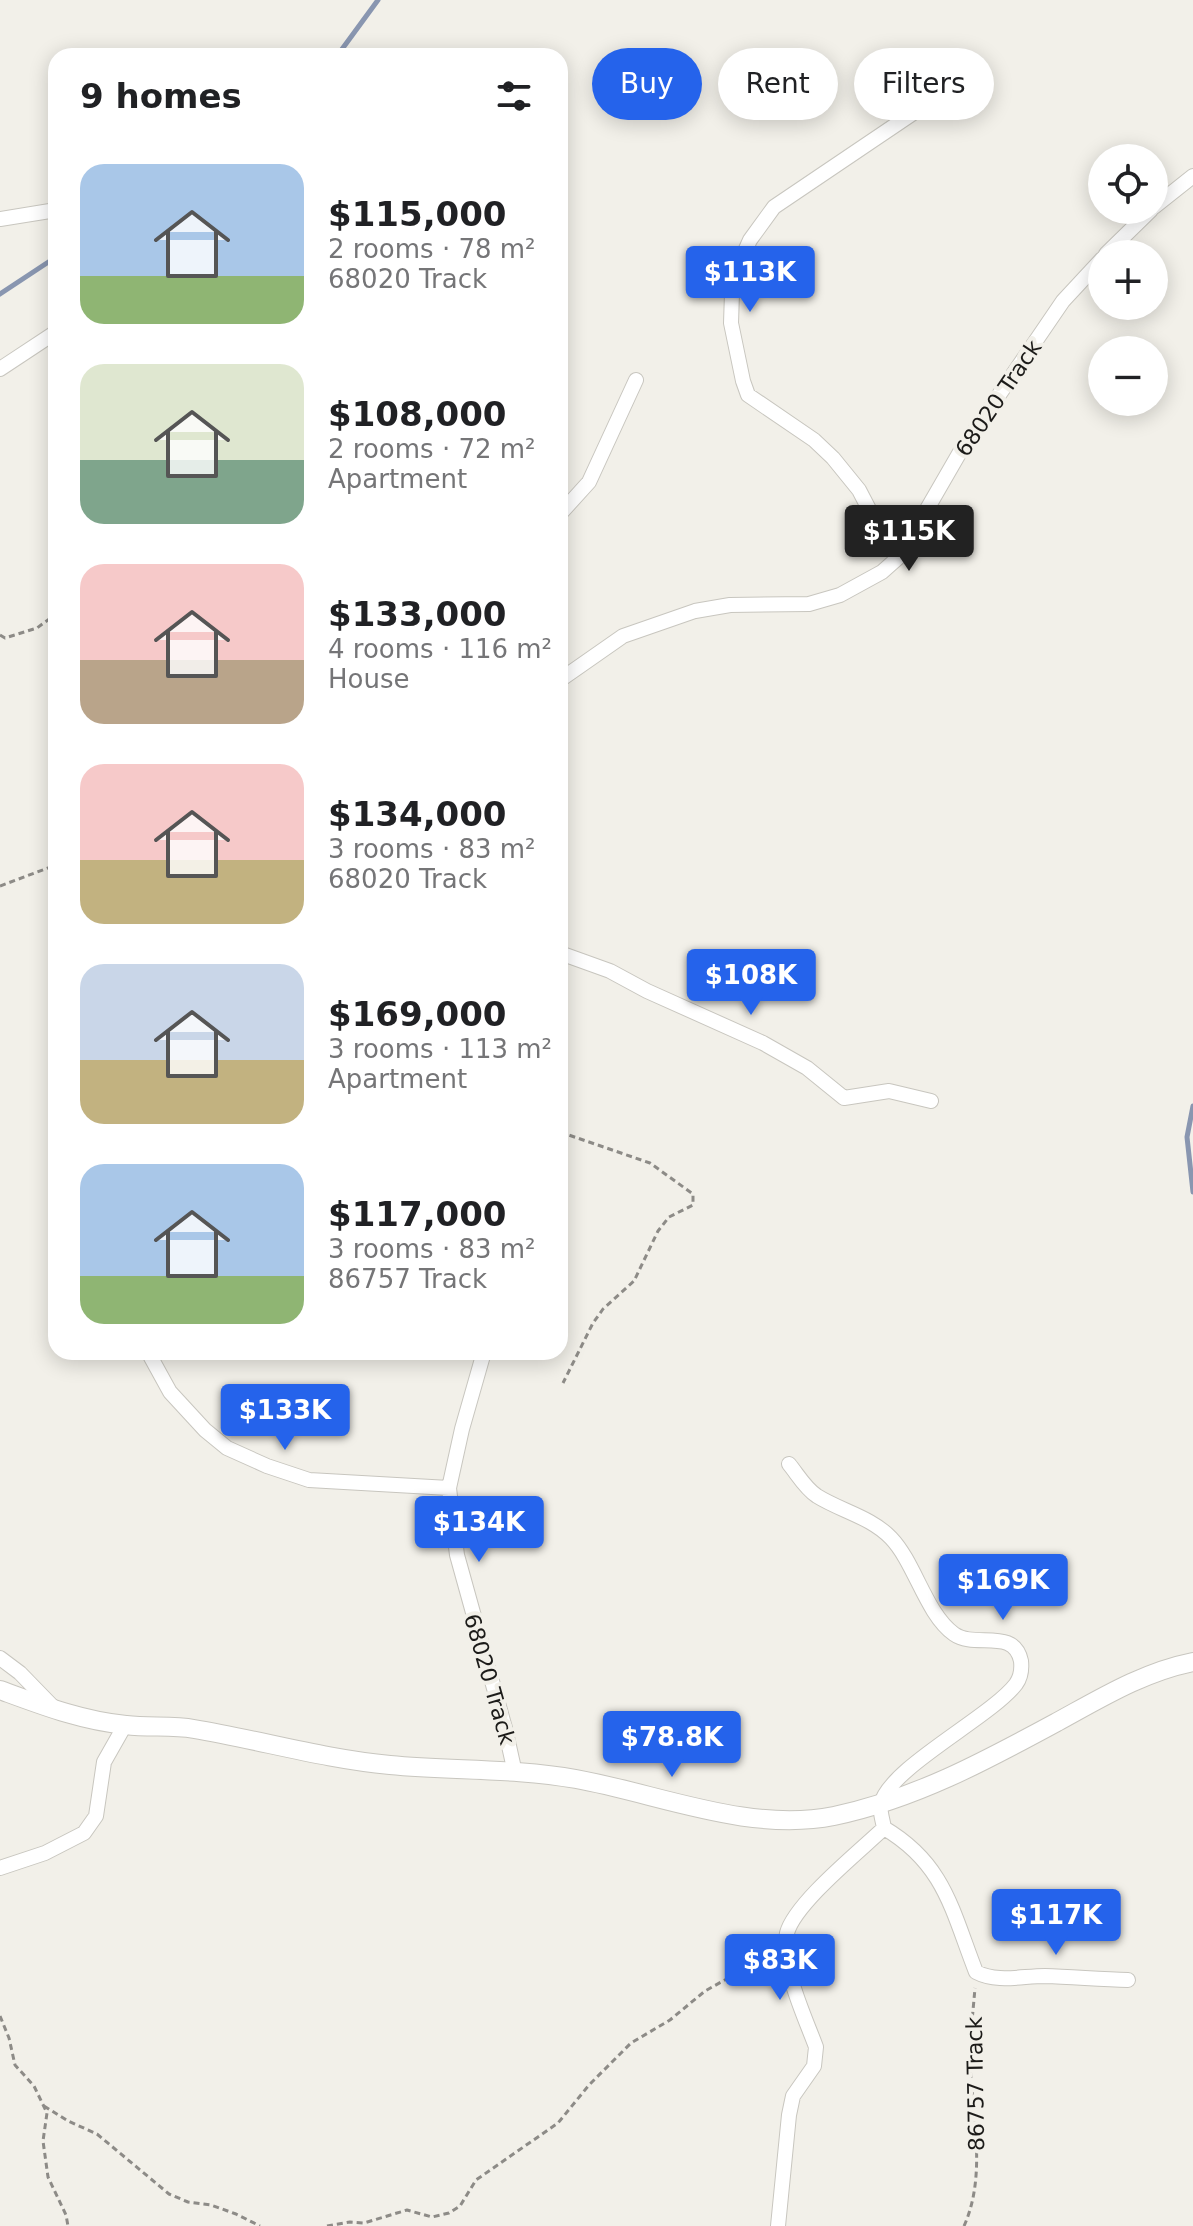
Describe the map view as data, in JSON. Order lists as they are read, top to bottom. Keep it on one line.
{"streets":{"street":["68020 Track"],"path":["86757 Track"]},"page":{"chip":["Buy","Rent","Filters"],"heading":"9 homes","map_buttons":["+","−"],"list":[{"name":"$115,000","note":"2 rooms · 78 m² · 68020 Track"},{"name":"$108,000","note":"2 rooms · 72 m² · Apartment"},{"name":"$133,000","note":"4 rooms · 116 m² · House"},{"name":"$134,000","note":"3 rooms · 83 m² · 68020 Track"},{"name":"$169,000","note":"3 rooms · 113 m² · Apartment"},{"name":"$117,000","note":"3 rooms · 83 m² · 86757 Track"}],"price":["$113K","$115K","$108K","$133K","$134K","$169K","$78.8K","$117K","$83K"]}}
